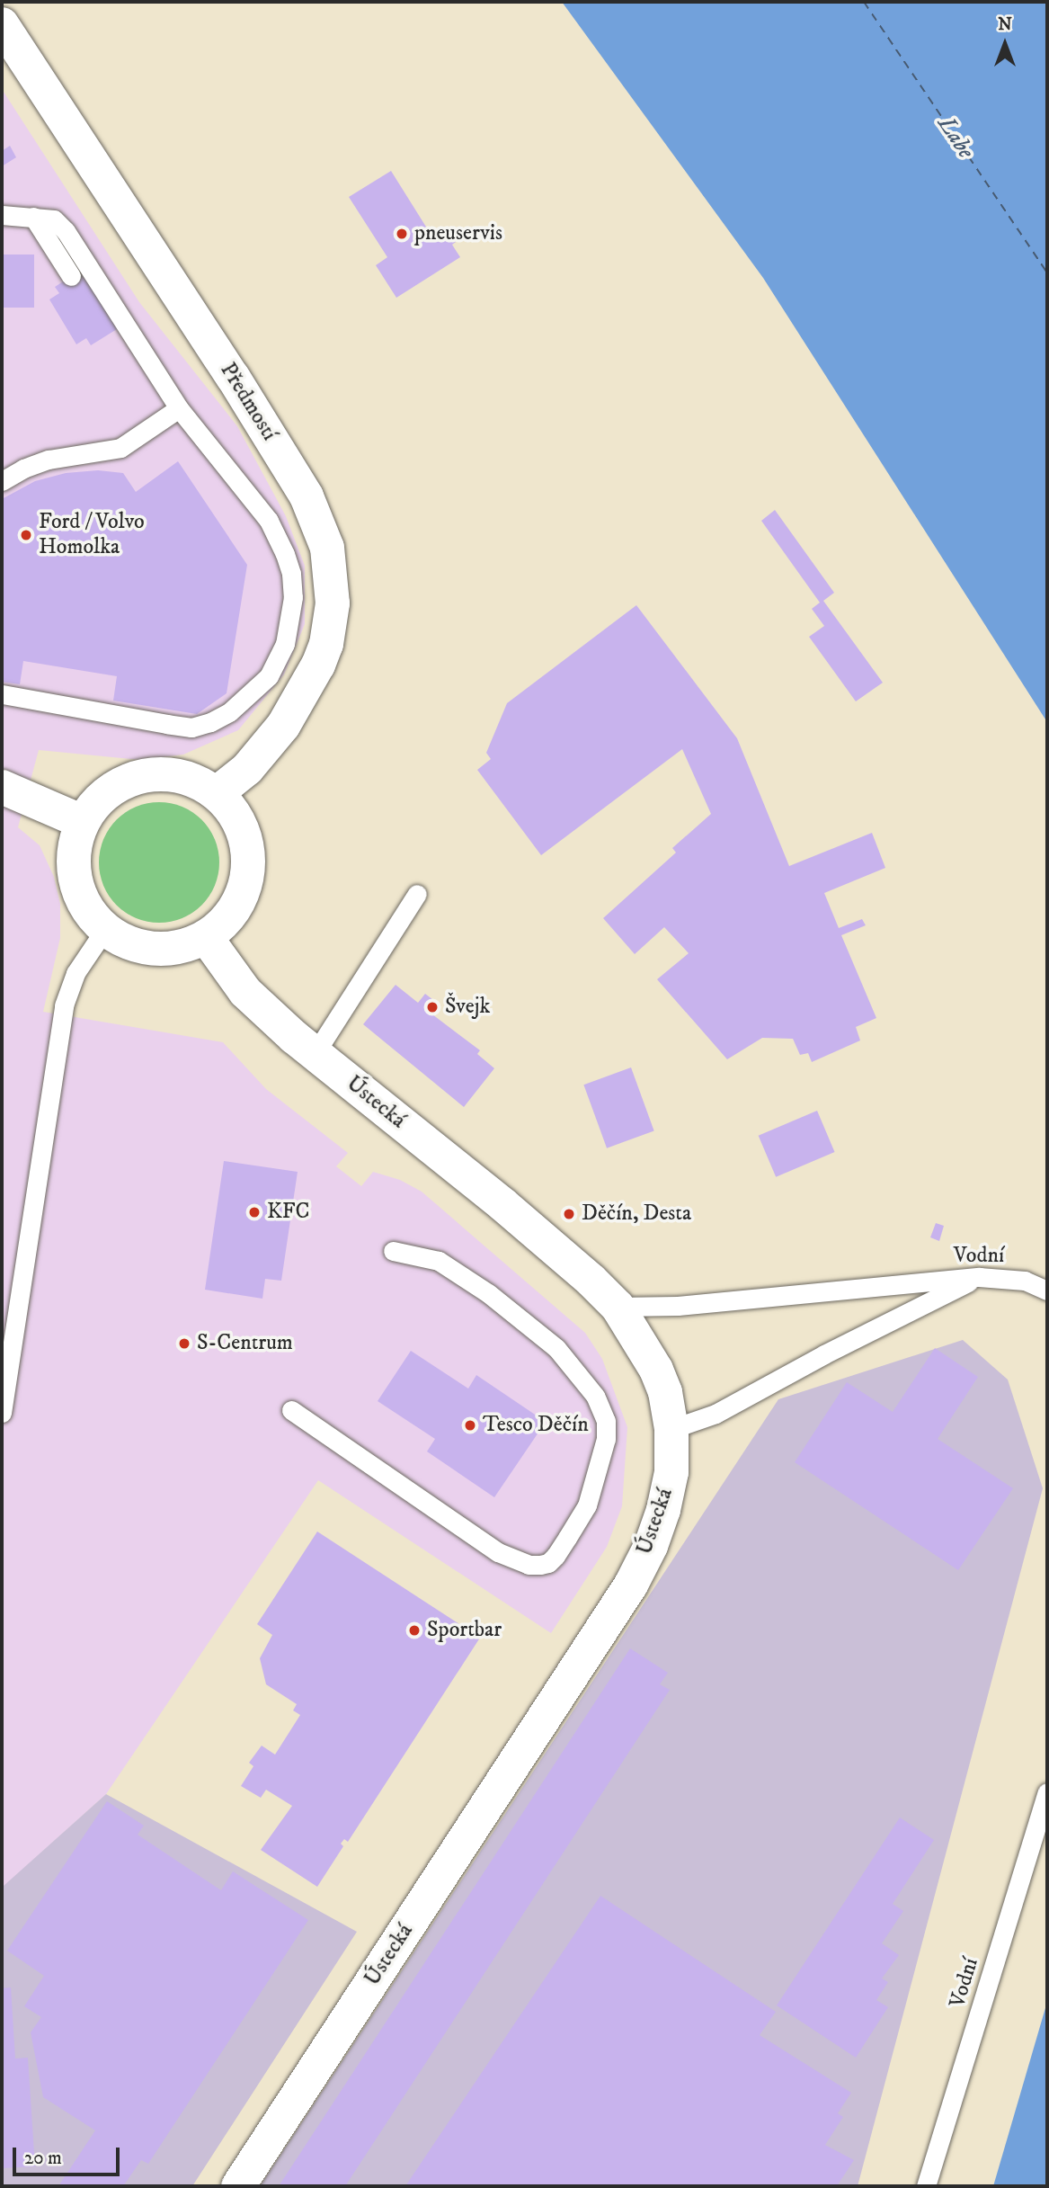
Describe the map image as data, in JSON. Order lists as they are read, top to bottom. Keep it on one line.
{"streets":{"street":["Předmostí","Ústecká"],"lane":["Vodní"]},"crossings":[["Předmostí","Ústecká"],["Ústecká","Vodní"]],"water":["Labe"],"places":["pneuservis","Ford / Volvo Homolka","Švejk","KFC","Děčín, Desta","S-Centrum","Tesco Děčín","Sportbar"],"scale_bar":"20 m","north":"top"}
